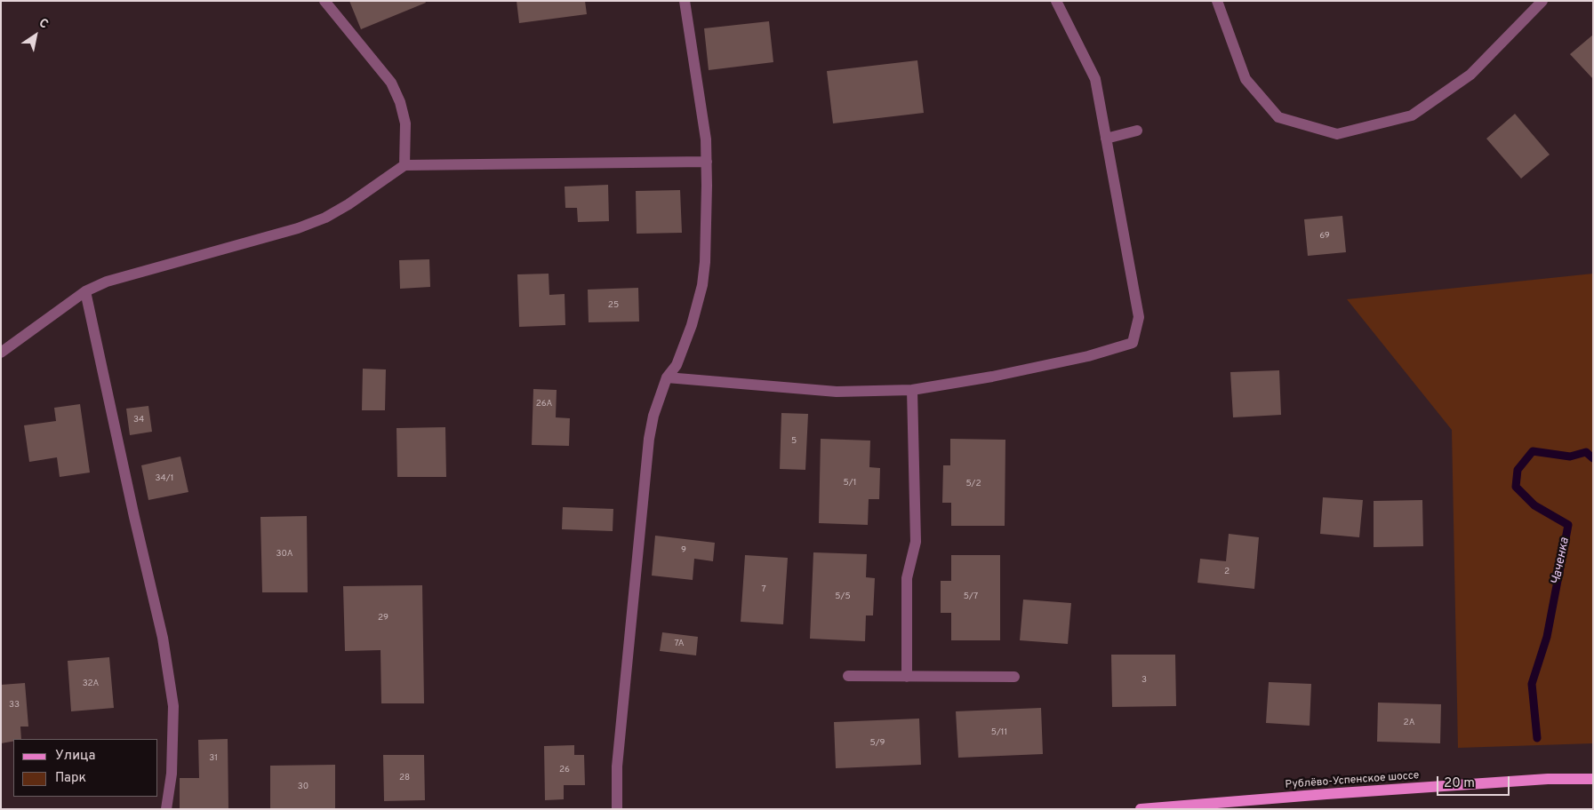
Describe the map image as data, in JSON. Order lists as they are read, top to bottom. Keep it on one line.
{"streets":{"main road":["Рублёво-Успенское шоссе"]},"water":["Чаченка"],"house_numbers":["69","25","26А","34","5","34/1","5/1","5/2","9","30А","2","7","5/5","5/7","29","7А","3","32А","33","2А","5/11","5/9","31","26","28","30"],"legend":["Улица","Парк"],"scale_bar":"20 m","north":"top right"}
